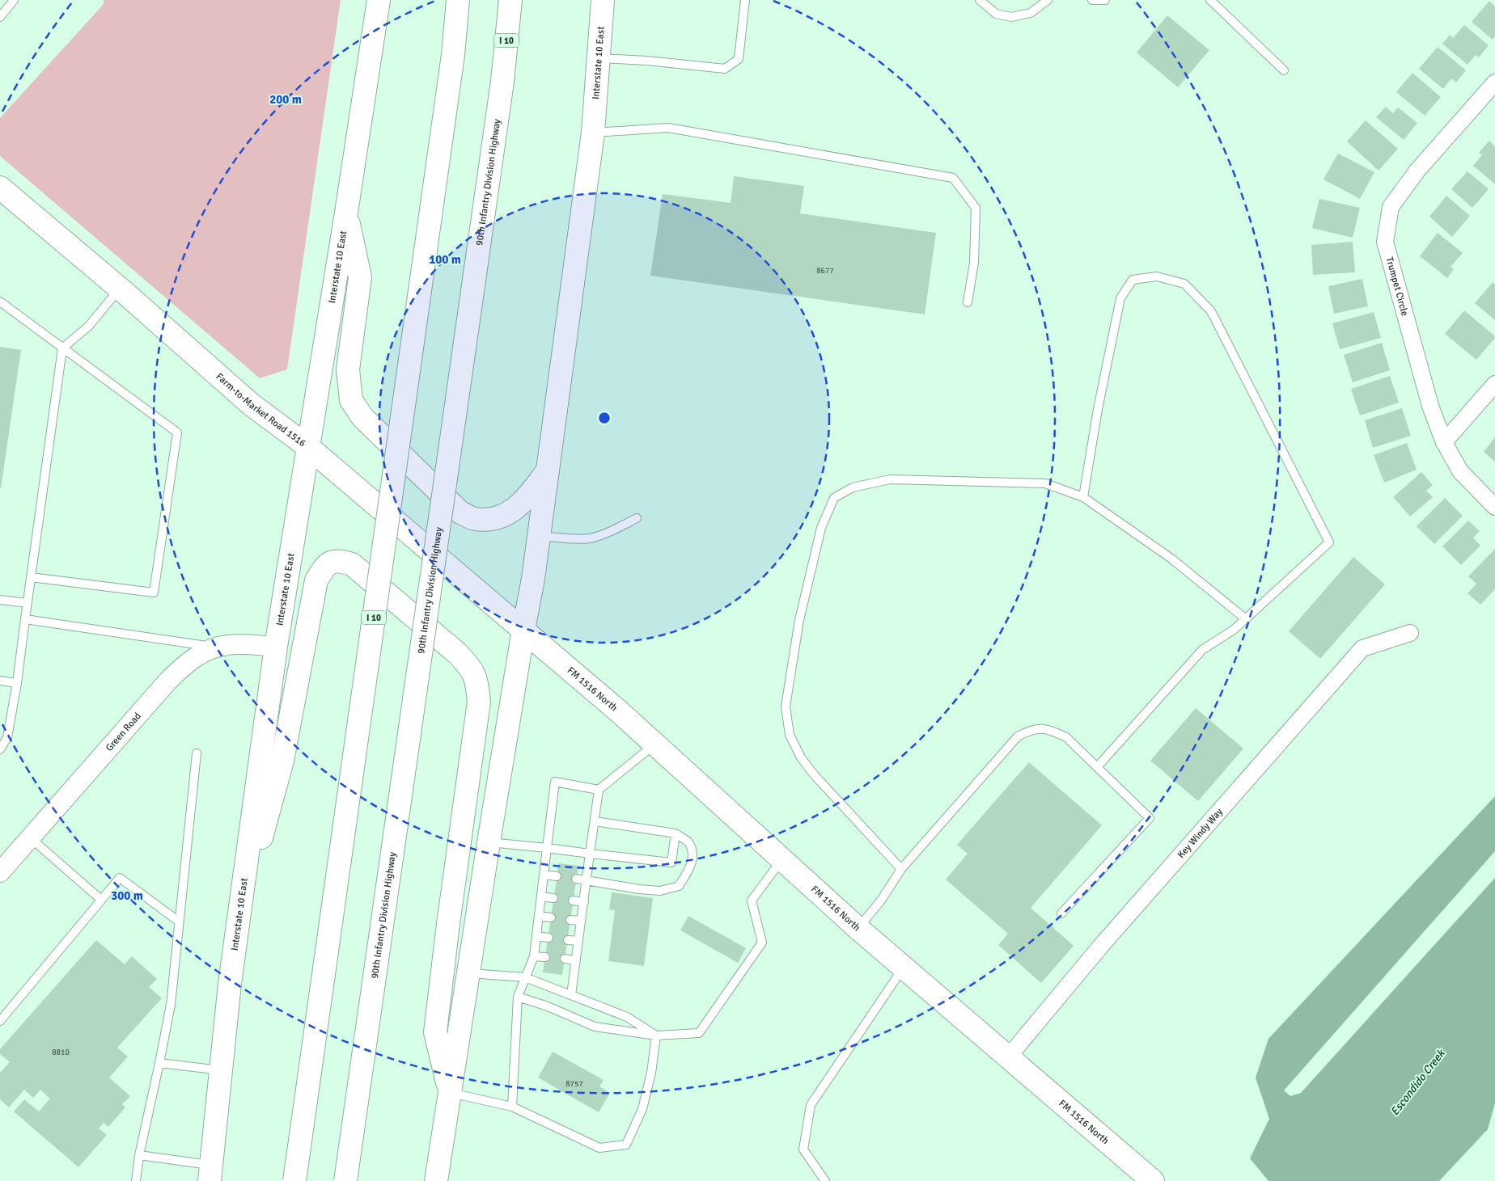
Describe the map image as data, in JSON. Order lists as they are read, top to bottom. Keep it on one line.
{"streets":{"main road":["I 10","Interstate 10 East","90th Infantry Division Highway","Farm-to-Market Road 1516","FM 1516 North"],"street":["Trumpet Circle","Green Road","Key Windy Way"]},"crossings":[["Interstate 10 East","Farm-to-Market Road 1516"],["Interstate 10 East","FM 1516 North"],["Interstate 10 East","Green Road"],["Farm-to-Market Road 1516","FM 1516 North"],["FM 1516 North","Key Windy Way"]],"water":["Escondido Creek"],"house_numbers":["8677","8810","8757"],"rings":["200 m","100 m","300 m"]}
